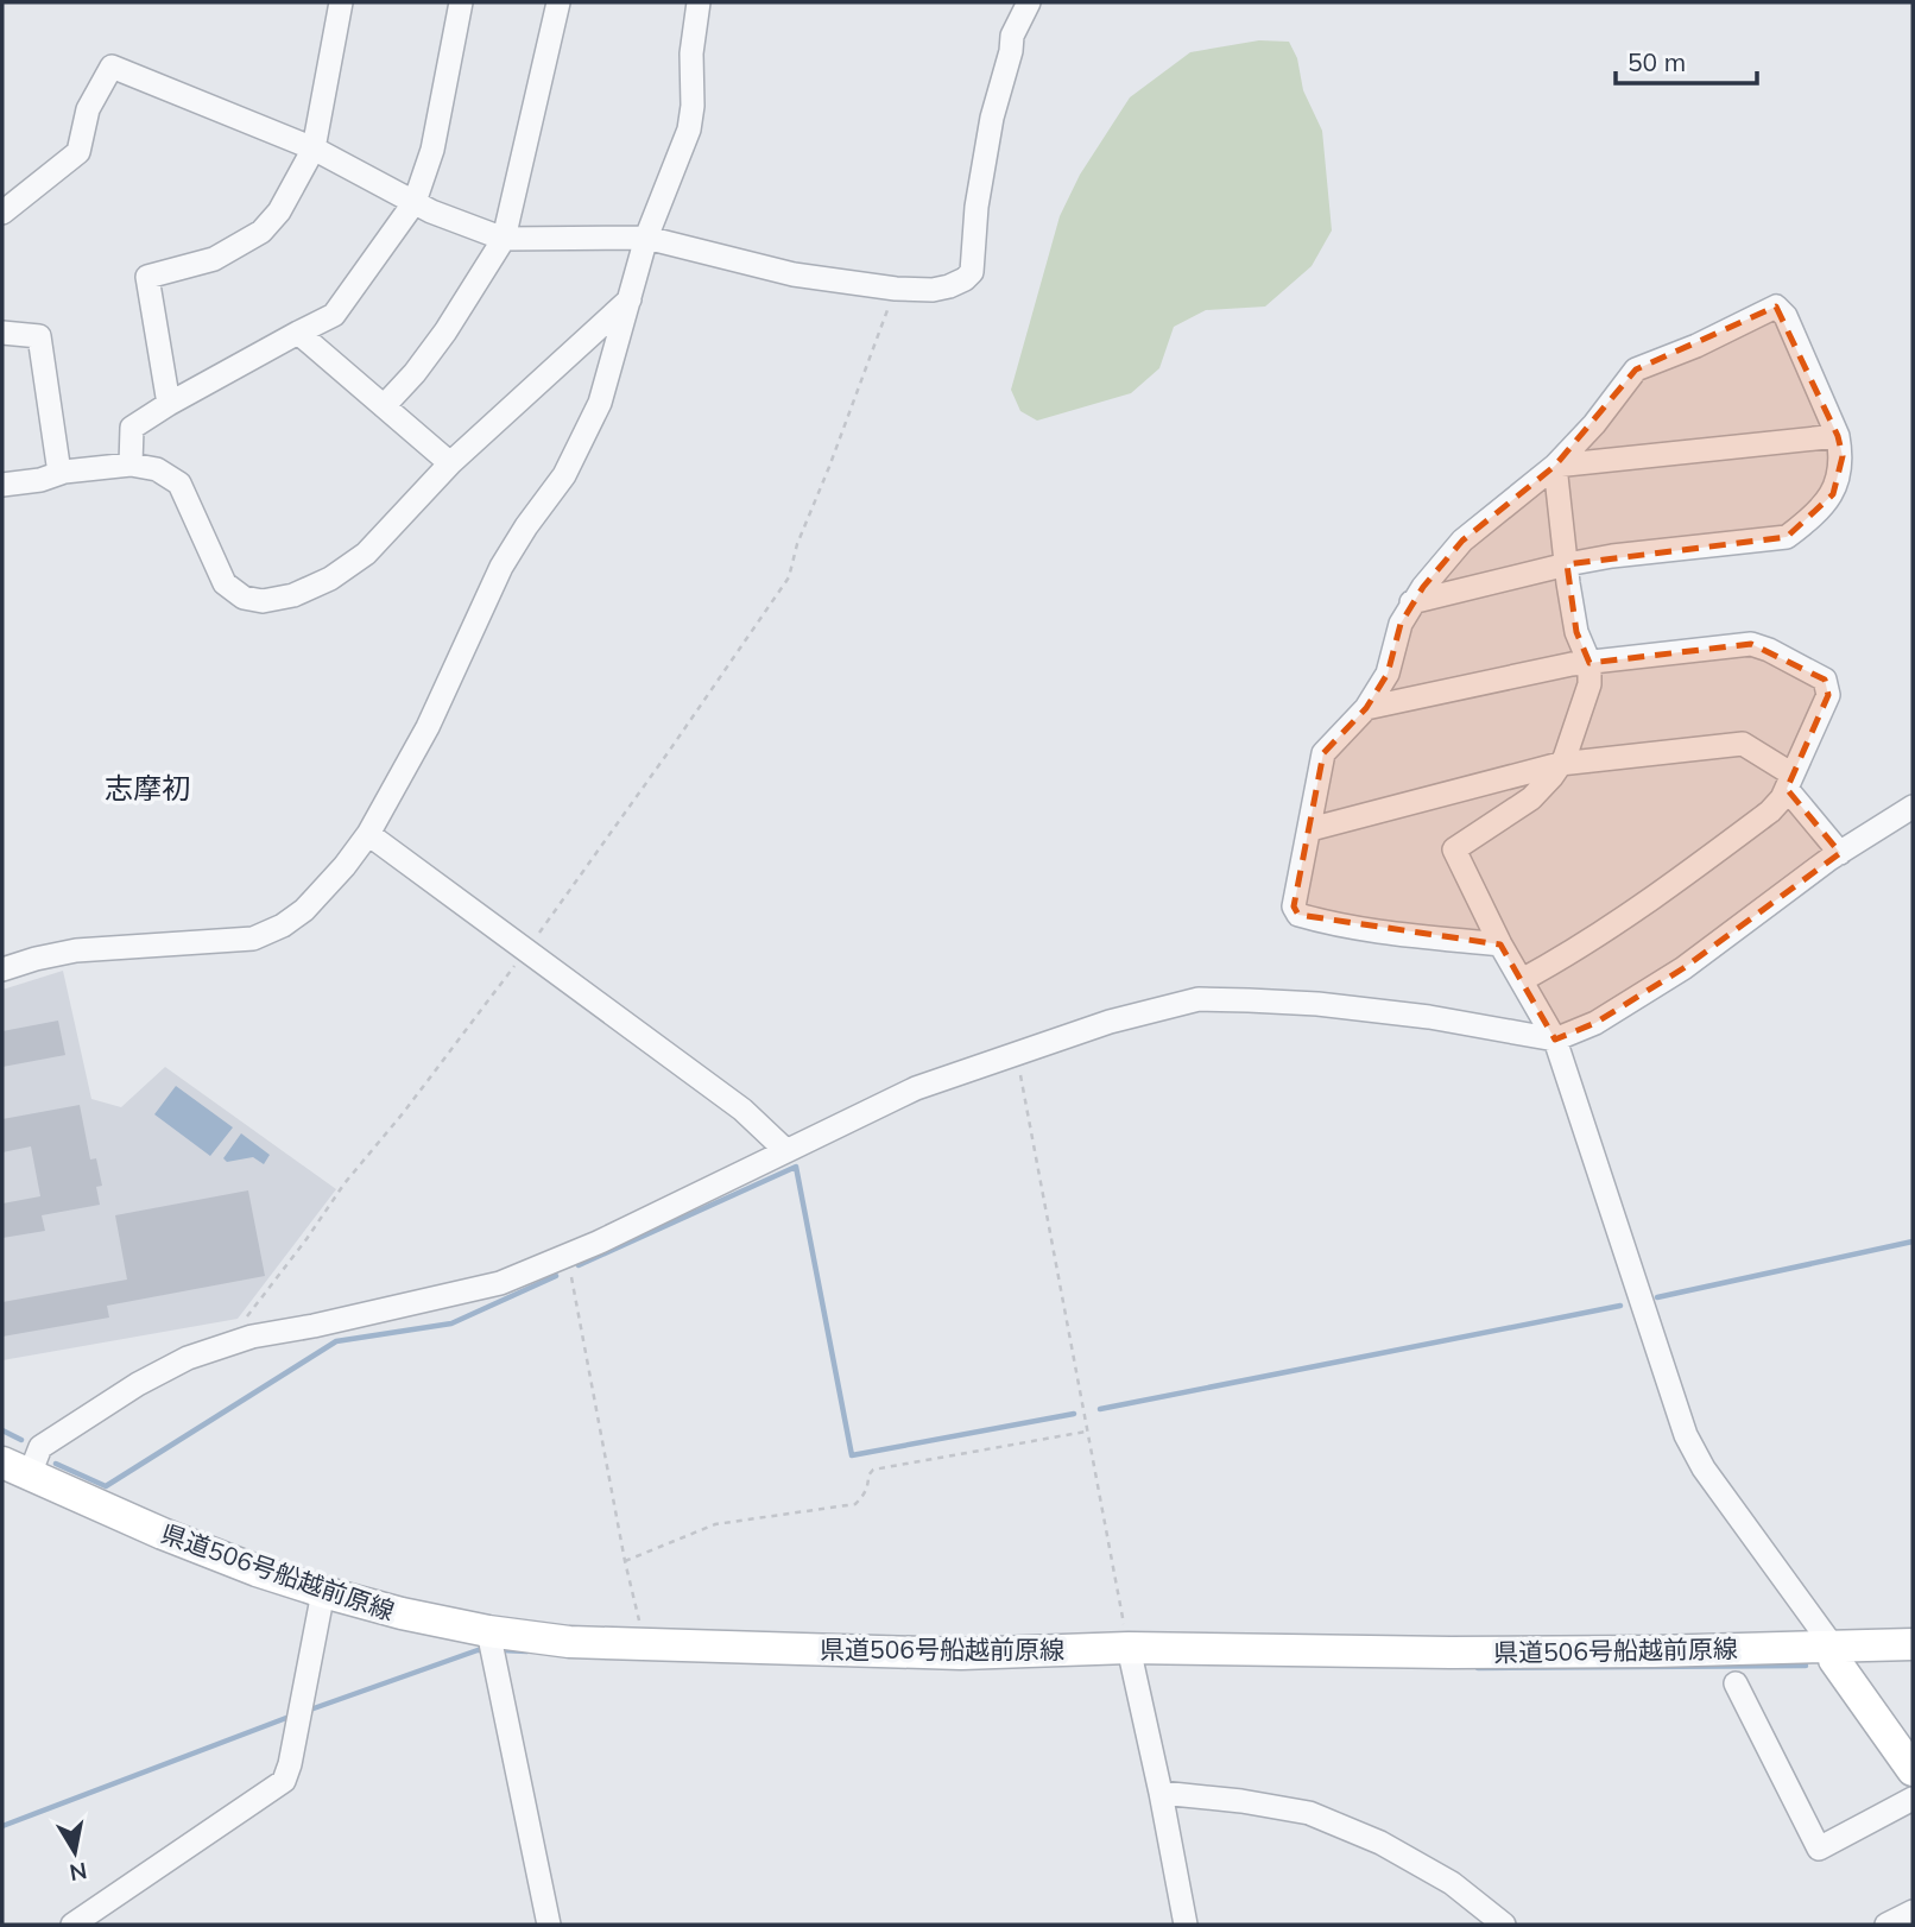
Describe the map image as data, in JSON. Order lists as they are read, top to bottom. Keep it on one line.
{"streets":{"main road":["県道506号船越前原線"]},"districts":["志摩初"],"scale_bar":"50 m","north":"bottom"}
